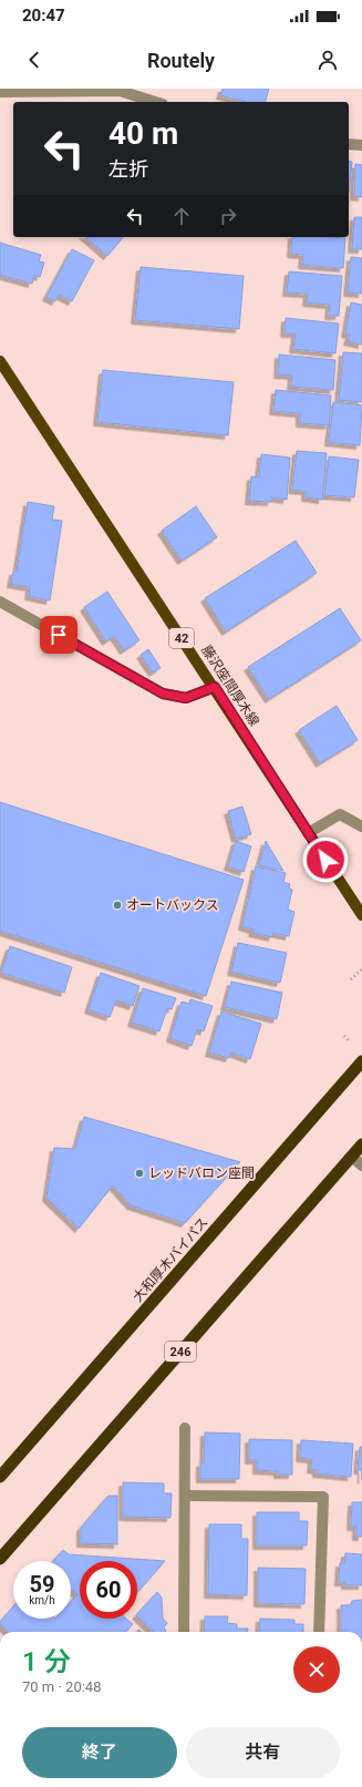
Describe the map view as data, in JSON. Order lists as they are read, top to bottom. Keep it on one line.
{"streets":{"highway":["大和厚木バイパス","246"],"main road":["42","藤沢座間厚木線"]},"places":["オートバックス","レッドバロン座間"],"page":{"status":"20:47","header":"Routely","turn":["40 m","左折"],"speed":"59 km/h","limit":"60","heading":["1 分","70 m · 20:48"],"buttons":["終了","共有"]}}
